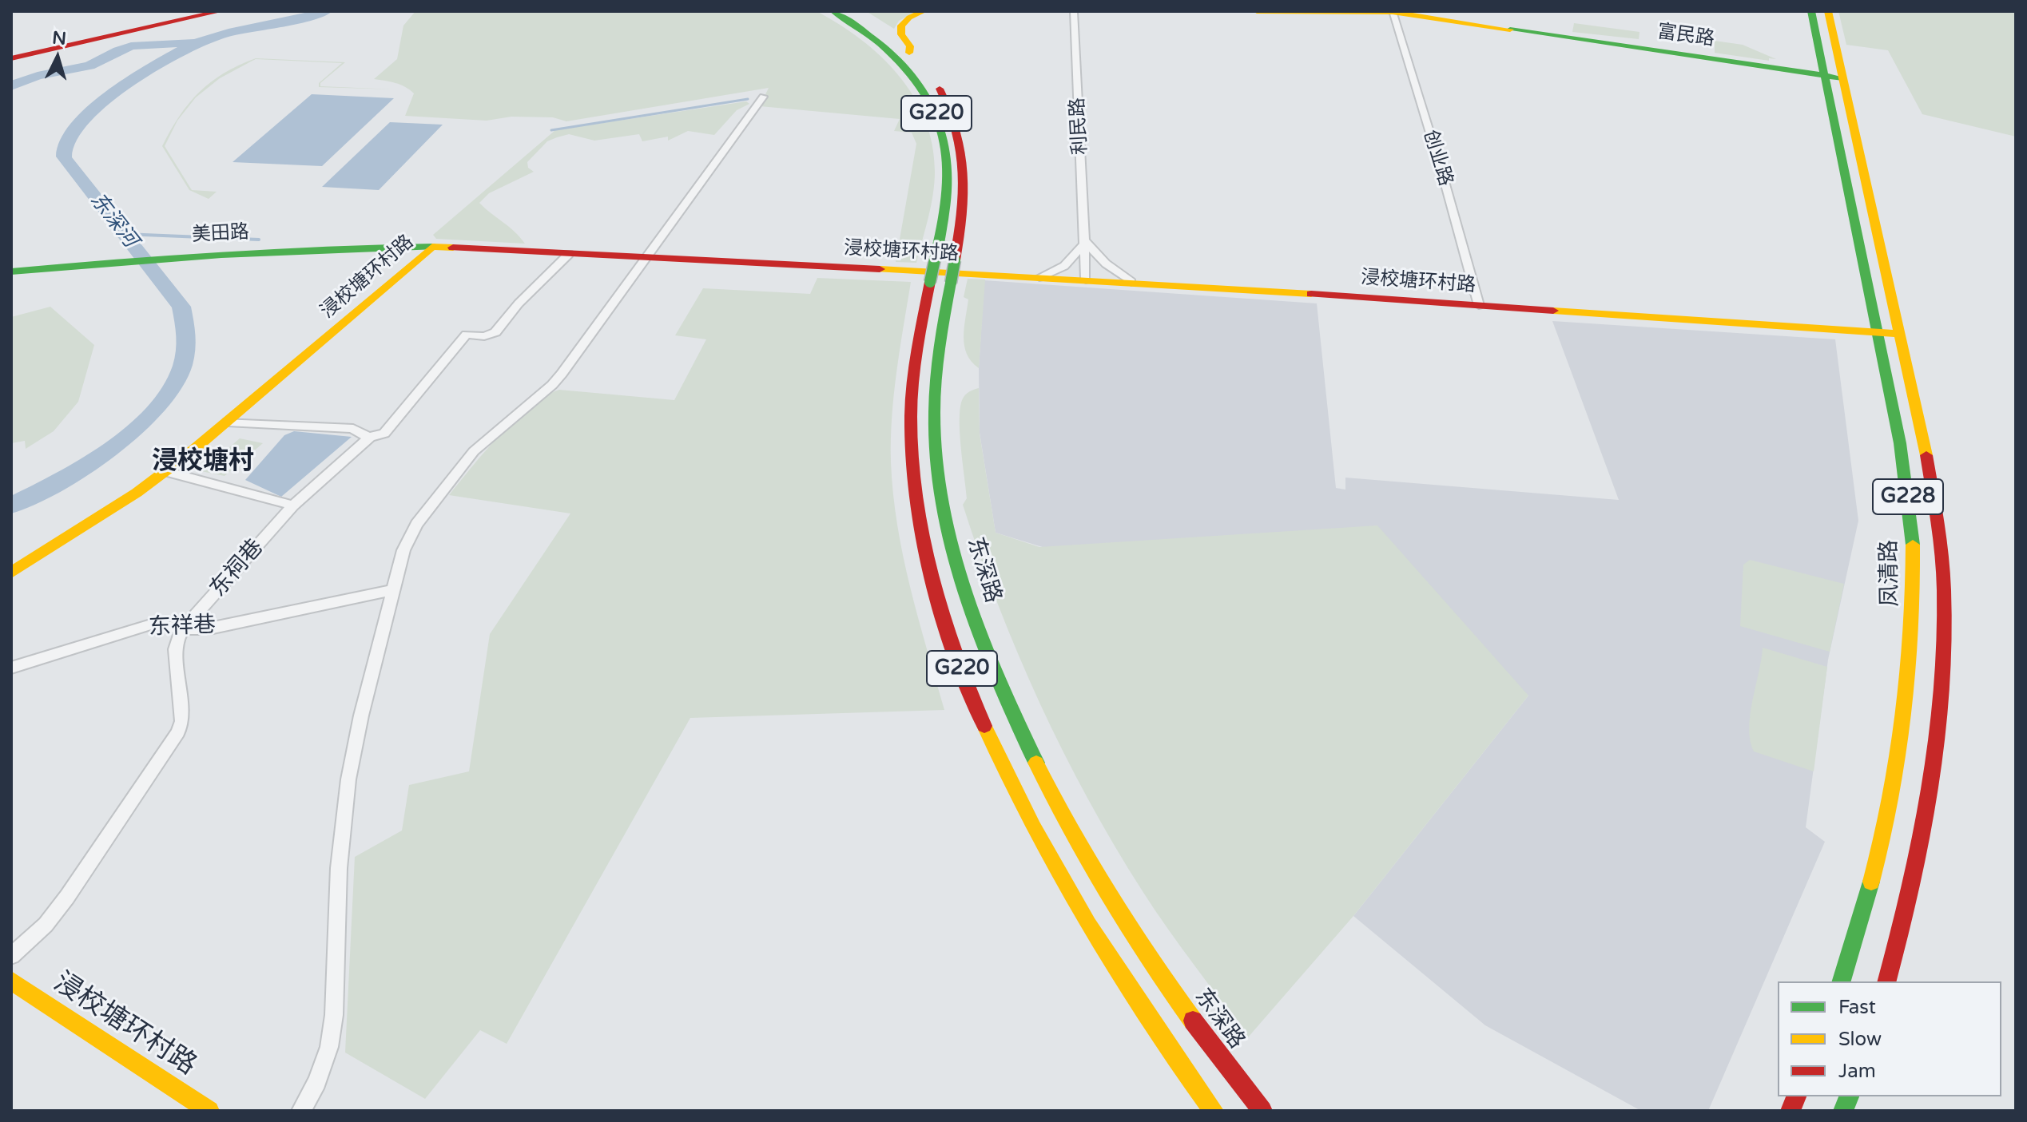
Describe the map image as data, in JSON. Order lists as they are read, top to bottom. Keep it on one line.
{"streets":{"main road":["富民路","G220","美田路","浸校塘环村路","G228","东深路","凤清路"],"street":["利民路","创业路","东祠巷","东祥巷"]},"crossings":[["富民路","创业路"],["富民路","G228"],["富民路","凤清路"],["利民路","浸校塘环村路"],["创业路","浸校塘环村路"],["美田路","浸校塘环村路"],["浸校塘环村路","G228"],["浸校塘环村路","东祠巷"],["浸校塘环村路","凤清路"],["东祠巷","东祥巷"]],"districts":["浸校塘村"],"water":["东深河"],"legend":["Fast","Slow","Jam"],"north":"top"}
